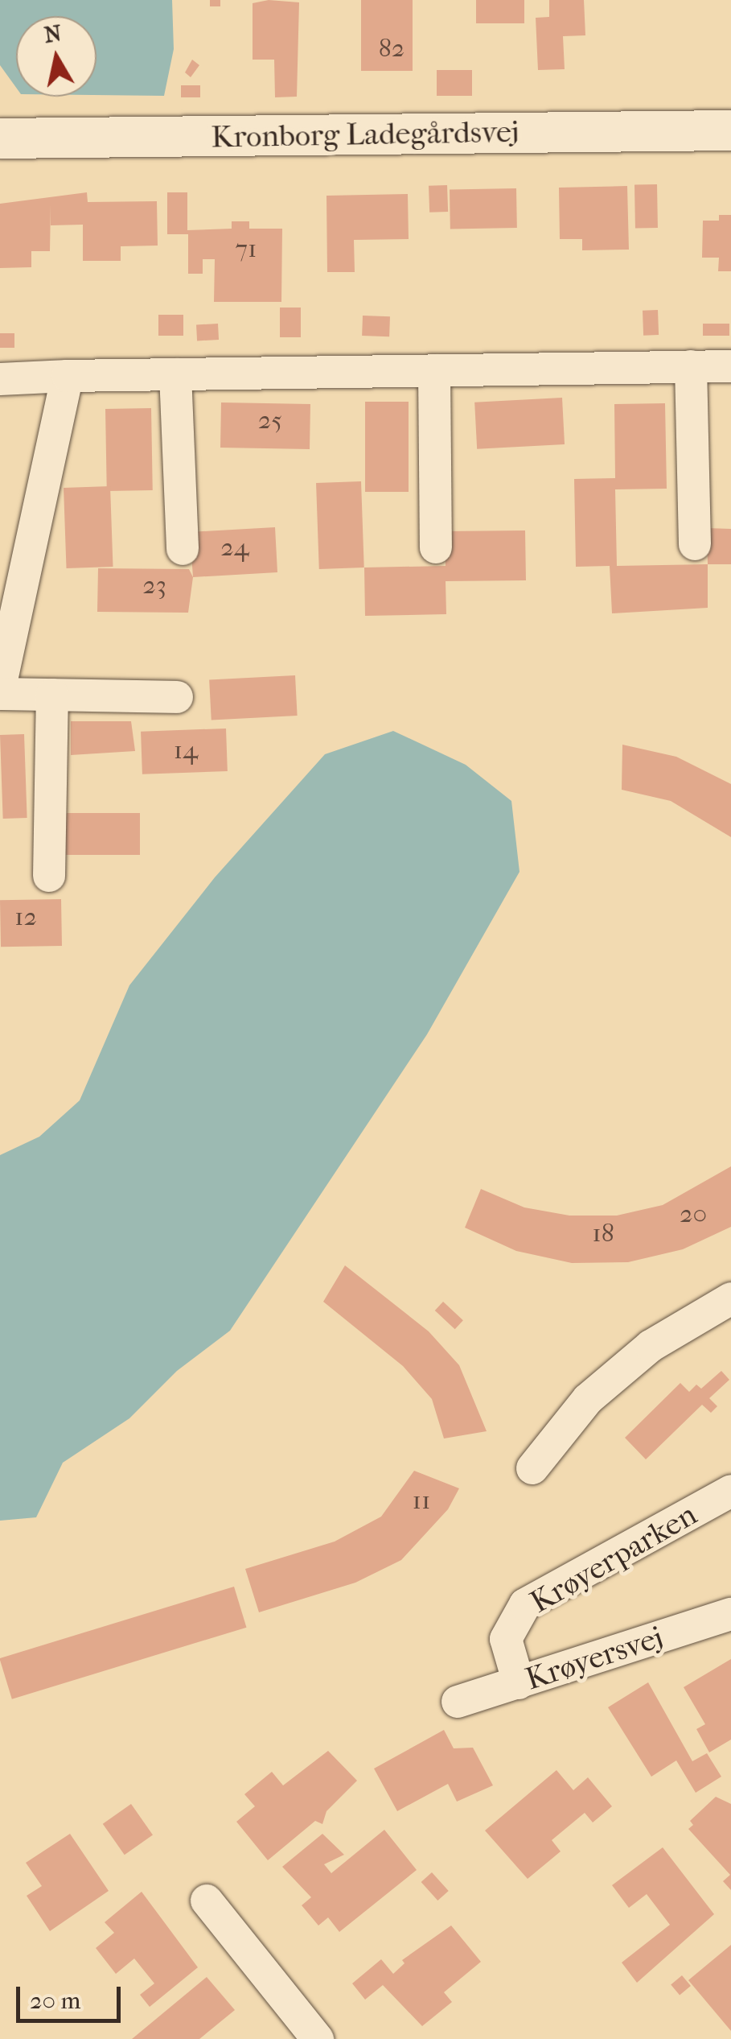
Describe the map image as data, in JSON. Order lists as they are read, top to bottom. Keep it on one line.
{"streets":{"street":["Kronborg Ladegårdsvej","Krøyerparken","Krøyersvej"]},"crossings":[["Krøyerparken","Krøyersvej"]],"house_numbers":["82","71","25","24","23","14","12","20","18","11"],"scale_bar":"20 m","north":"top"}
